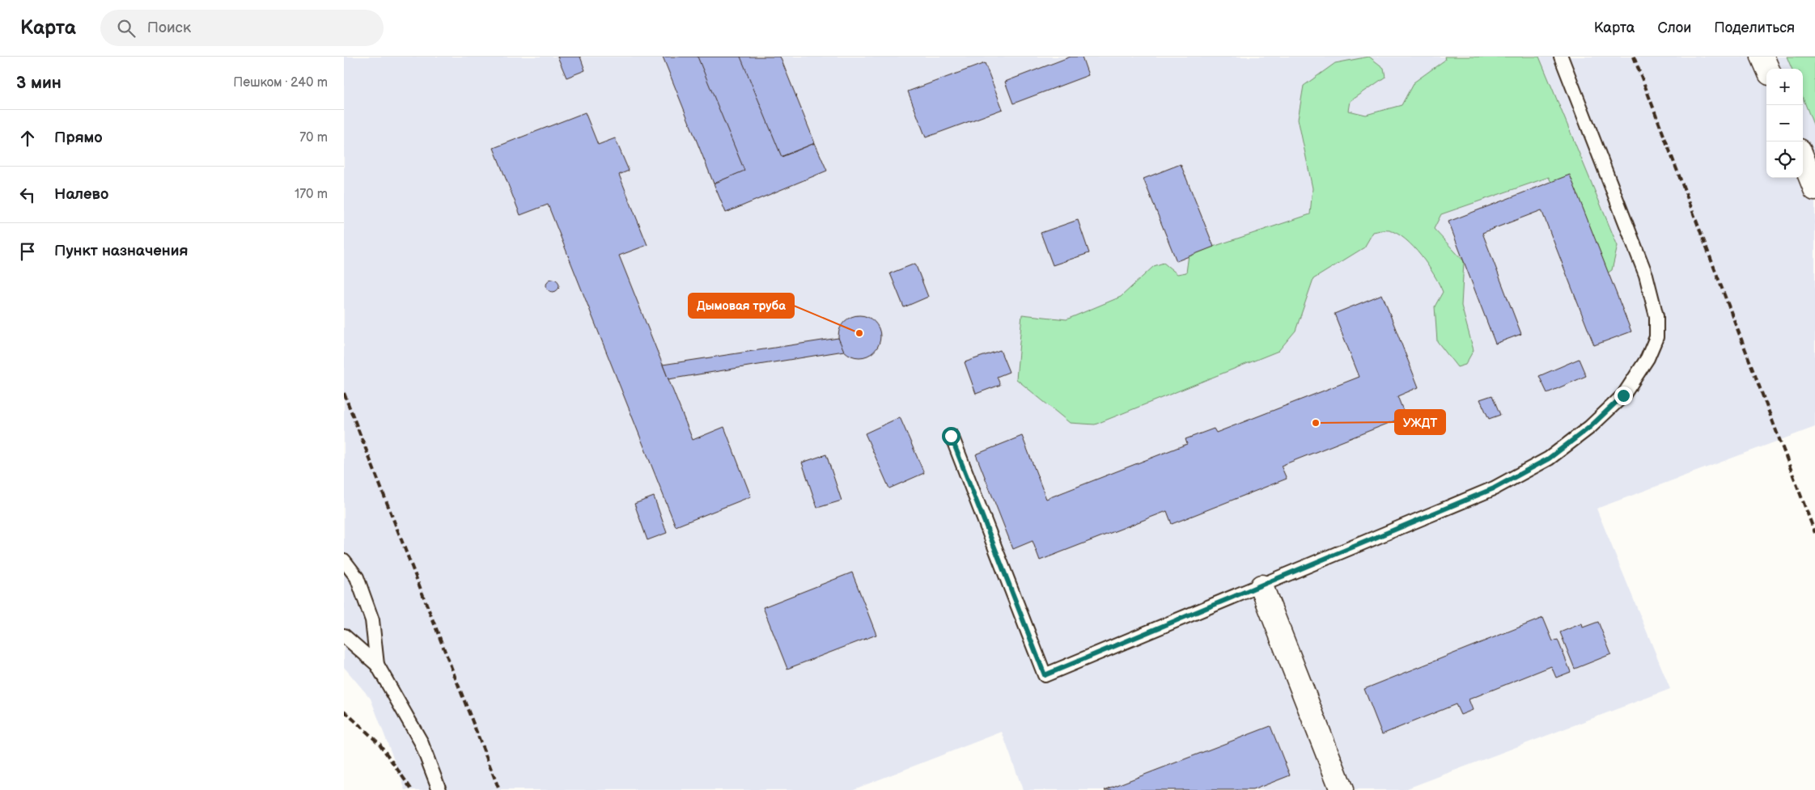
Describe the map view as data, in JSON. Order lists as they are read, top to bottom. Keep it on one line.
{"places":["Дымовая труба","УЖДТ"],"page":{"header":"Карта","search":"Поиск","nav":["Карта","Слои","Поделиться"],"heading":["3 мин","Пешком · 240 m"],"map_buttons":["+","−"],"list":[["Прямо","70 m"],["Налево","170 m"],"Пункт назначения"]}}
